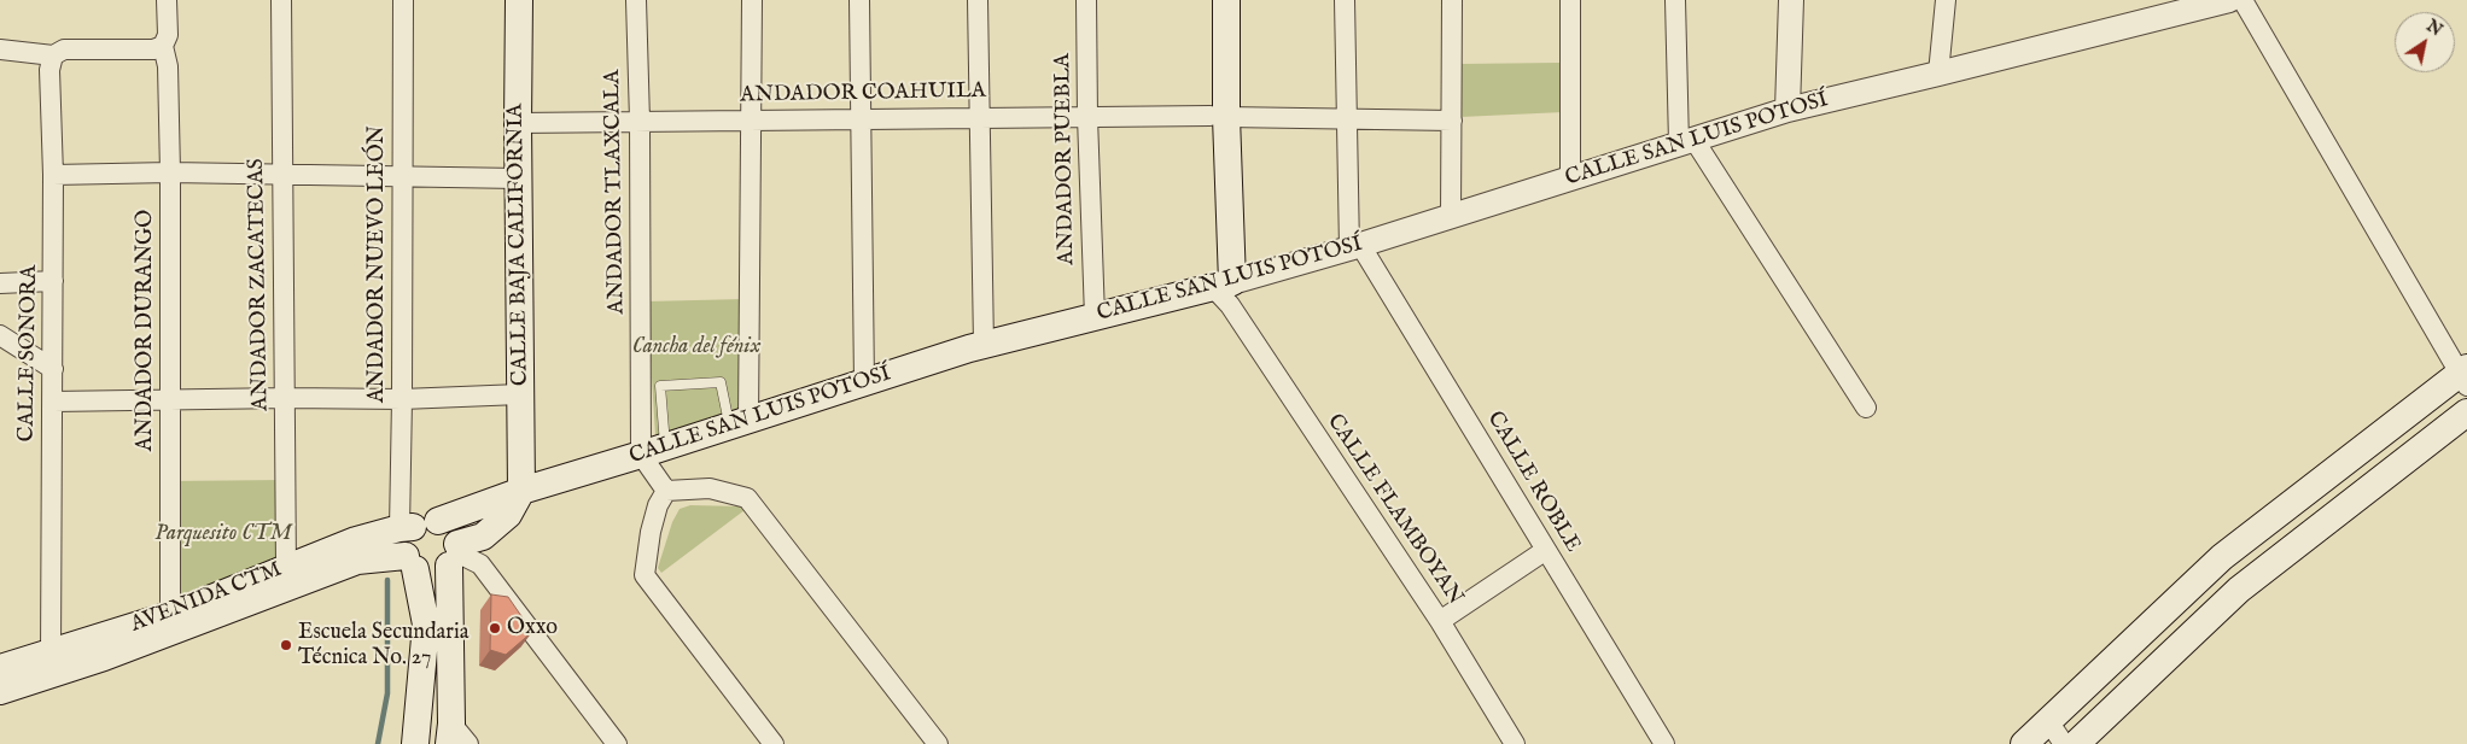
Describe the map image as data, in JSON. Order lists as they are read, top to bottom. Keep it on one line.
{"streets":{"main road":["CALLE SAN LUIS POTOSÍ","CALLE BAJA CALIFORNIA","AVENIDA CTM"],"street":["ANDADOR COAHUILA","ANDADOR PUEBLA","ANDADOR TLAXCALA","ANDADOR NUEVO LEÓN","ANDADOR ZACATECAS","ANDADOR DURANGO","CALLE SONORA","CALLE ROBLE","CALLE FLAMBOYAN"]},"crossings":[["ANDADOR COAHUILA","ANDADOR PUEBLA"],["ANDADOR COAHUILA","ANDADOR TLAXCALA"],["ANDADOR COAHUILA","CALLE BAJA CALIFORNIA"],["CALLE SAN LUIS POTOSÍ","ANDADOR PUEBLA"],["CALLE SAN LUIS POTOSÍ","ANDADOR TLAXCALA"],["CALLE SAN LUIS POTOSÍ","CALLE BAJA CALIFORNIA"],["CALLE SAN LUIS POTOSÍ","ANDADOR NUEVO LEÓN"],["CALLE SAN LUIS POTOSÍ","CALLE ROBLE"],["CALLE SAN LUIS POTOSÍ","CALLE FLAMBOYAN"],["CALLE SAN LUIS POTOSÍ","AVENIDA CTM"],["ANDADOR NUEVO LEÓN","AVENIDA CTM"],["ANDADOR ZACATECAS","AVENIDA CTM"],["ANDADOR DURANGO","AVENIDA CTM"],["CALLE SONORA","AVENIDA CTM"]],"parks":["Cancha del fénix","Parquesito CTM"],"places":["Oxxo","Escuela Secundaria Técnica No. 27"],"north":"top right"}
